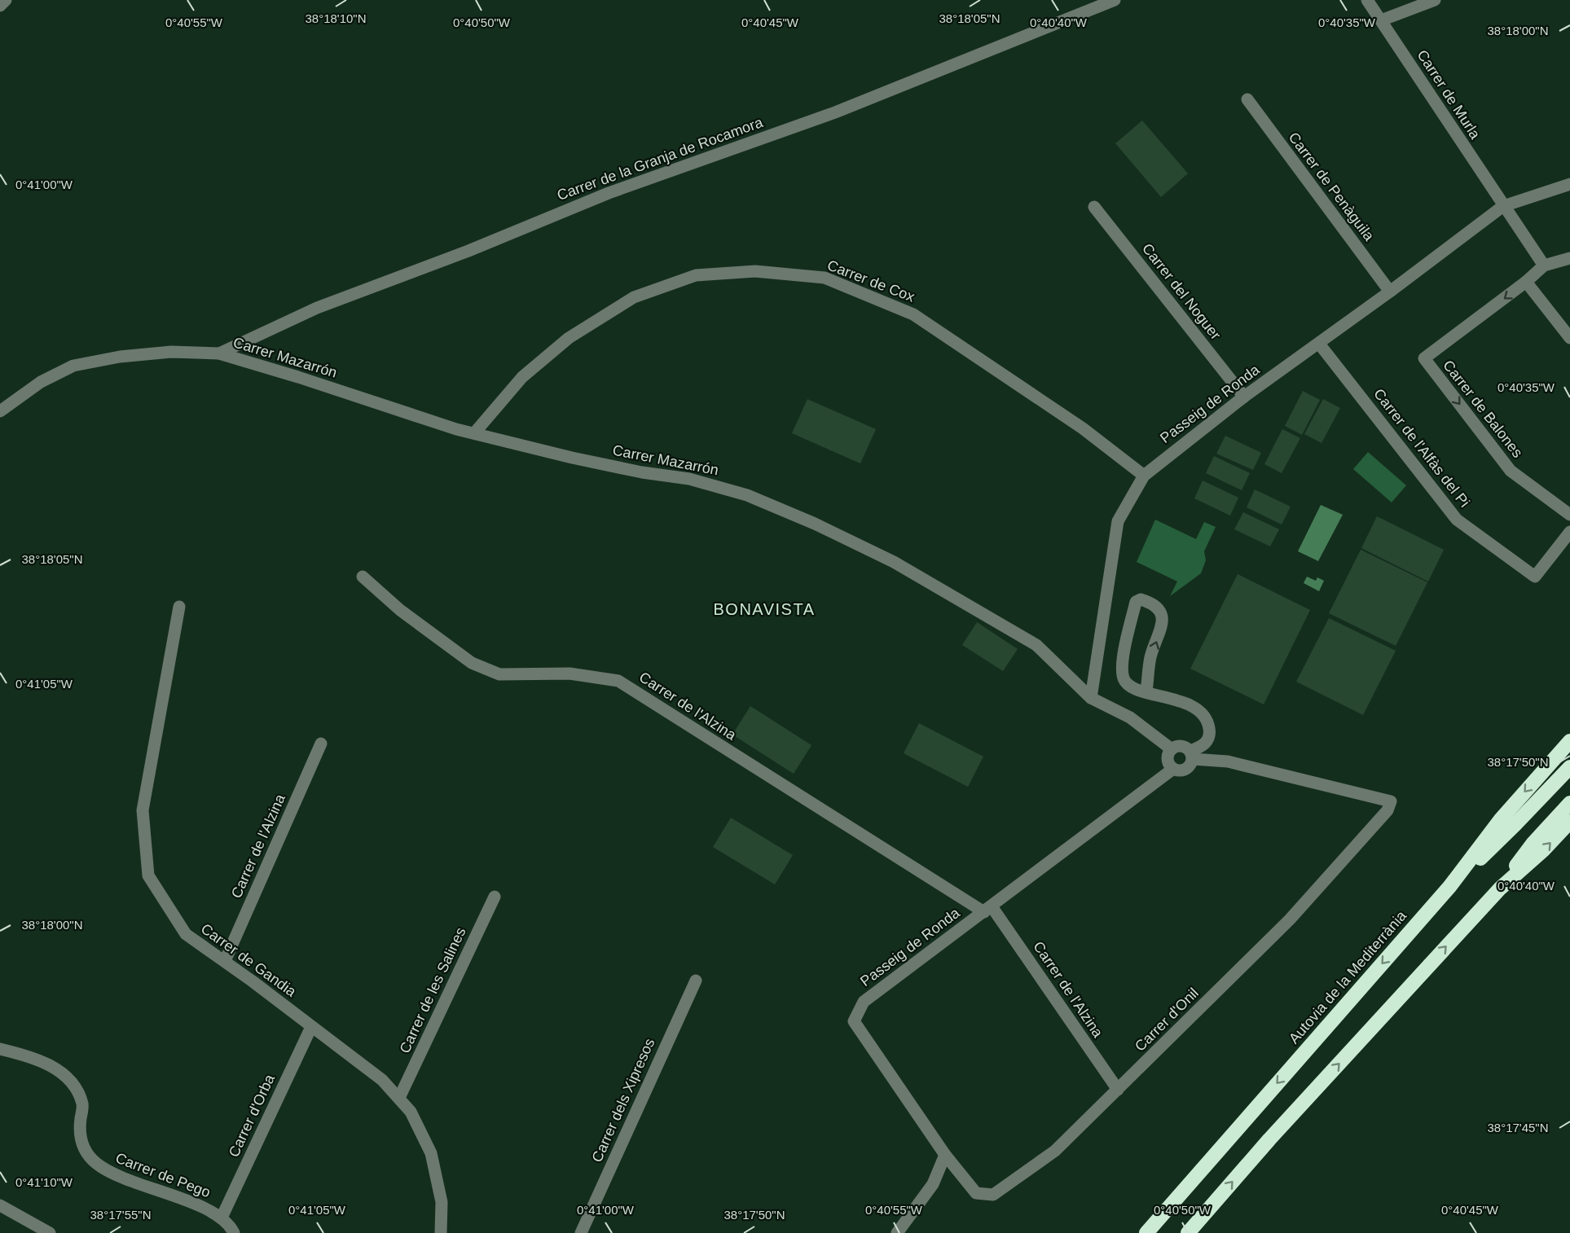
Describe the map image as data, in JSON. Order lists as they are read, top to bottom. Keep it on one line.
{"streets":{"highway":["Autovia de la Mediterrània"],"street":["Carrer de Murla","Carrer de la Granja de Rocamora","Carrer de Penàguila","Carrer de Cox","Carrer del Noguer","Carrer Mazarrón","Passeig de Ronda","Carrer de Balones","Carrer de l'Alfàs del Pi","Carrer de l'Alzina","Carrer de Gandia","Carrer de les Salines","Carrer d'Onil","Carrer dels Xipresos","Carrer d'Orba","Carrer de Pego"]},"crossings":[["Carrer de Murla","Passeig de Ronda"],["Carrer de la Granja de Rocamora","Carrer Mazarrón"],["Carrer de Penàguila","Passeig de Ronda"],["Carrer de Cox","Carrer Mazarrón"],["Carrer de Cox","Passeig de Ronda"],["Carrer del Noguer","Passeig de Ronda"],["Carrer Mazarrón","Passeig de Ronda"],["Passeig de Ronda","Carrer de l'Alfàs del Pi"],["Passeig de Ronda","Carrer de l'Alzina"],["Passeig de Ronda","Carrer d'Onil"],["Carrer de l'Alzina","Carrer de Gandia"],["Carrer de l'Alzina","Carrer d'Onil"],["Carrer de Gandia","Carrer de les Salines"],["Carrer de Gandia","Carrer d'Orba"],["Carrer d'Orba","Carrer de Pego"]],"districts":["BONAVISTA"],"coordinates":["38°18'05\"N","38°18'10\"N","0°40'55\"W","0°40'50\"W","0°40'45\"W","0°40'40\"W","0°40'35\"W","38°18'00\"N","0°41'00\"W","0°41'05\"W","38°17'50\"N","38°17'45\"N","0°41'10\"W","38°17'55\"N"]}
